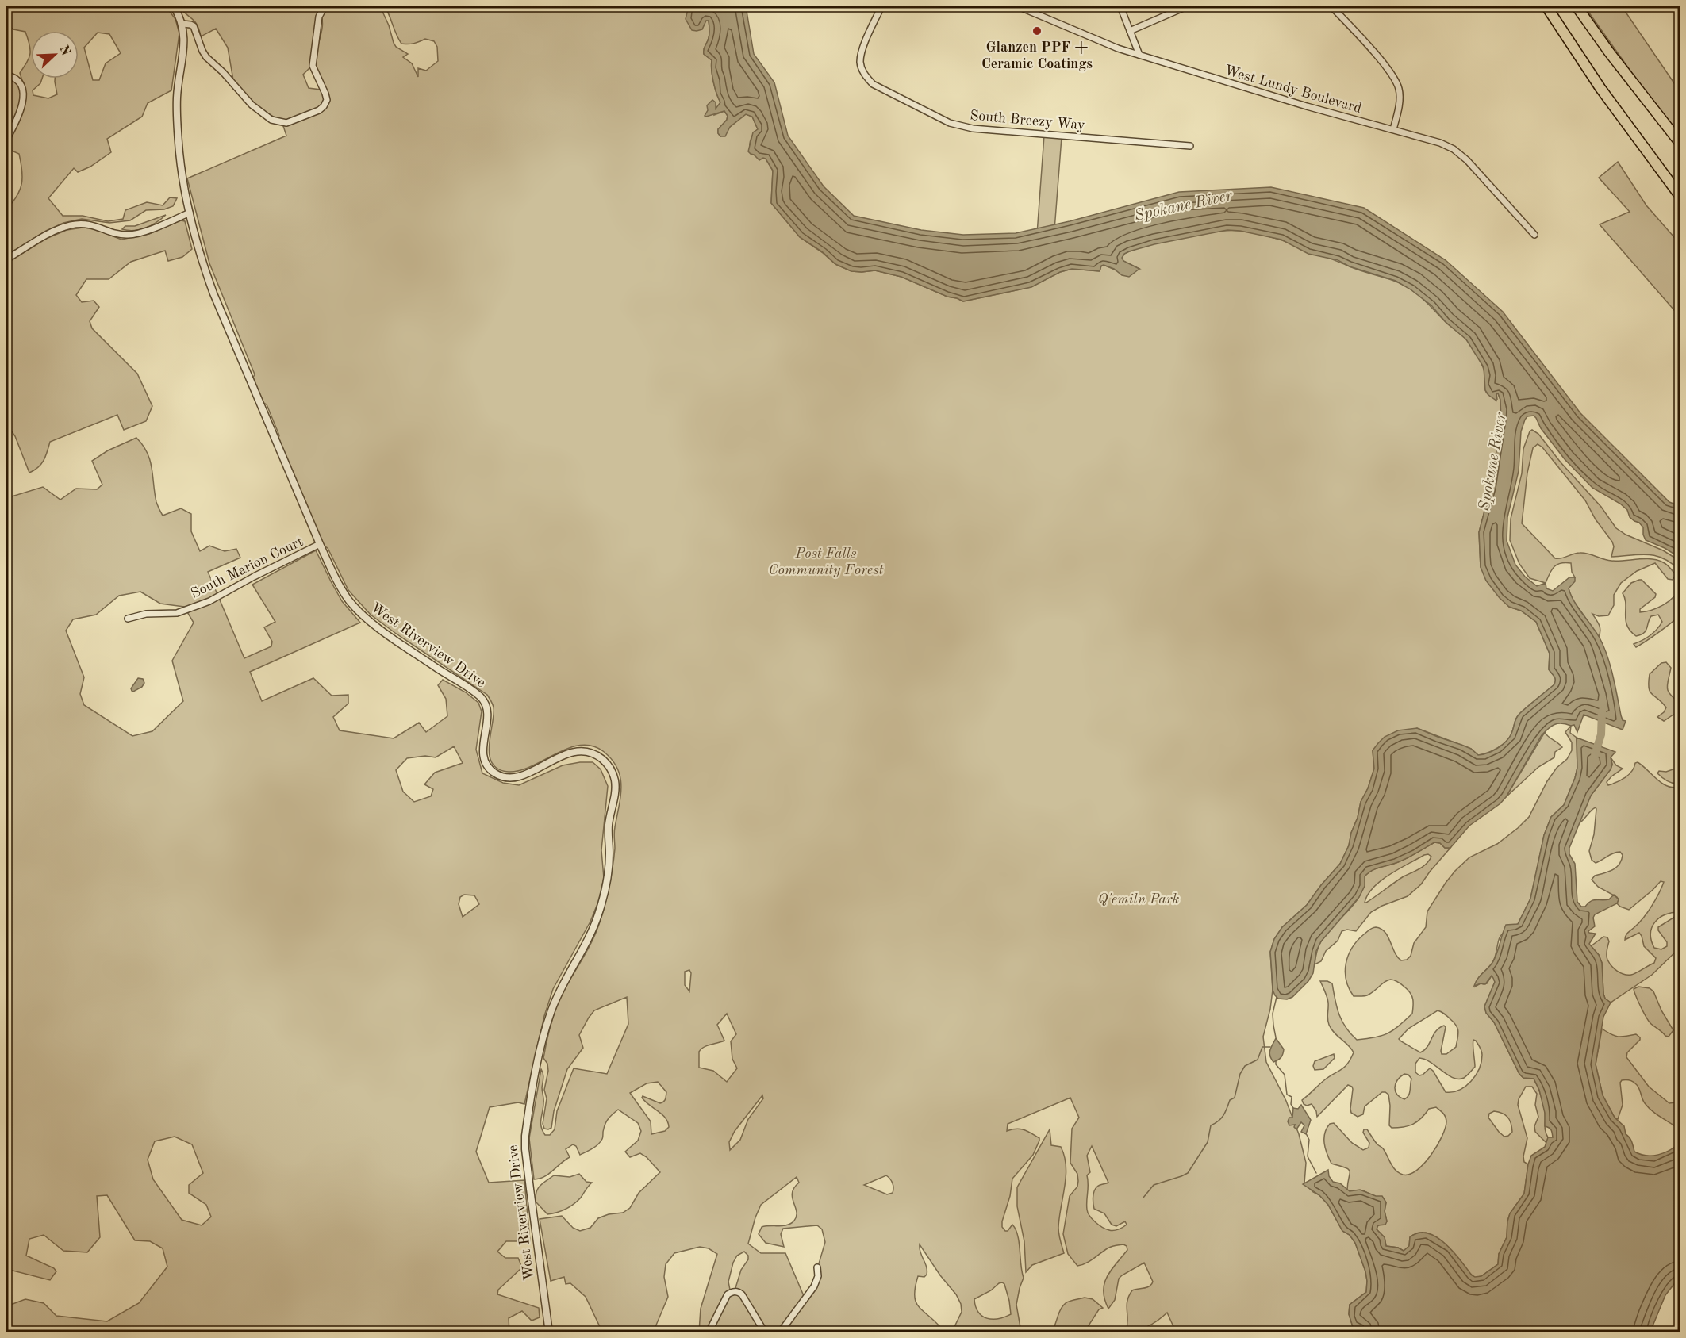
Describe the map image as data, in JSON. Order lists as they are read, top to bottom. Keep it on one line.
{"streets":{"street":["West Lundy Boulevard","South Breezy Way","South Marion Court","West Riverview Drive"]},"crossings":[["South Marion Court","West Riverview Drive"]],"water":["Spokane River"],"parks":["Post Falls Community Forest","Q'emiln Park"],"places":["Glanzen PPF + Ceramic Coatings"],"north":"top right"}
